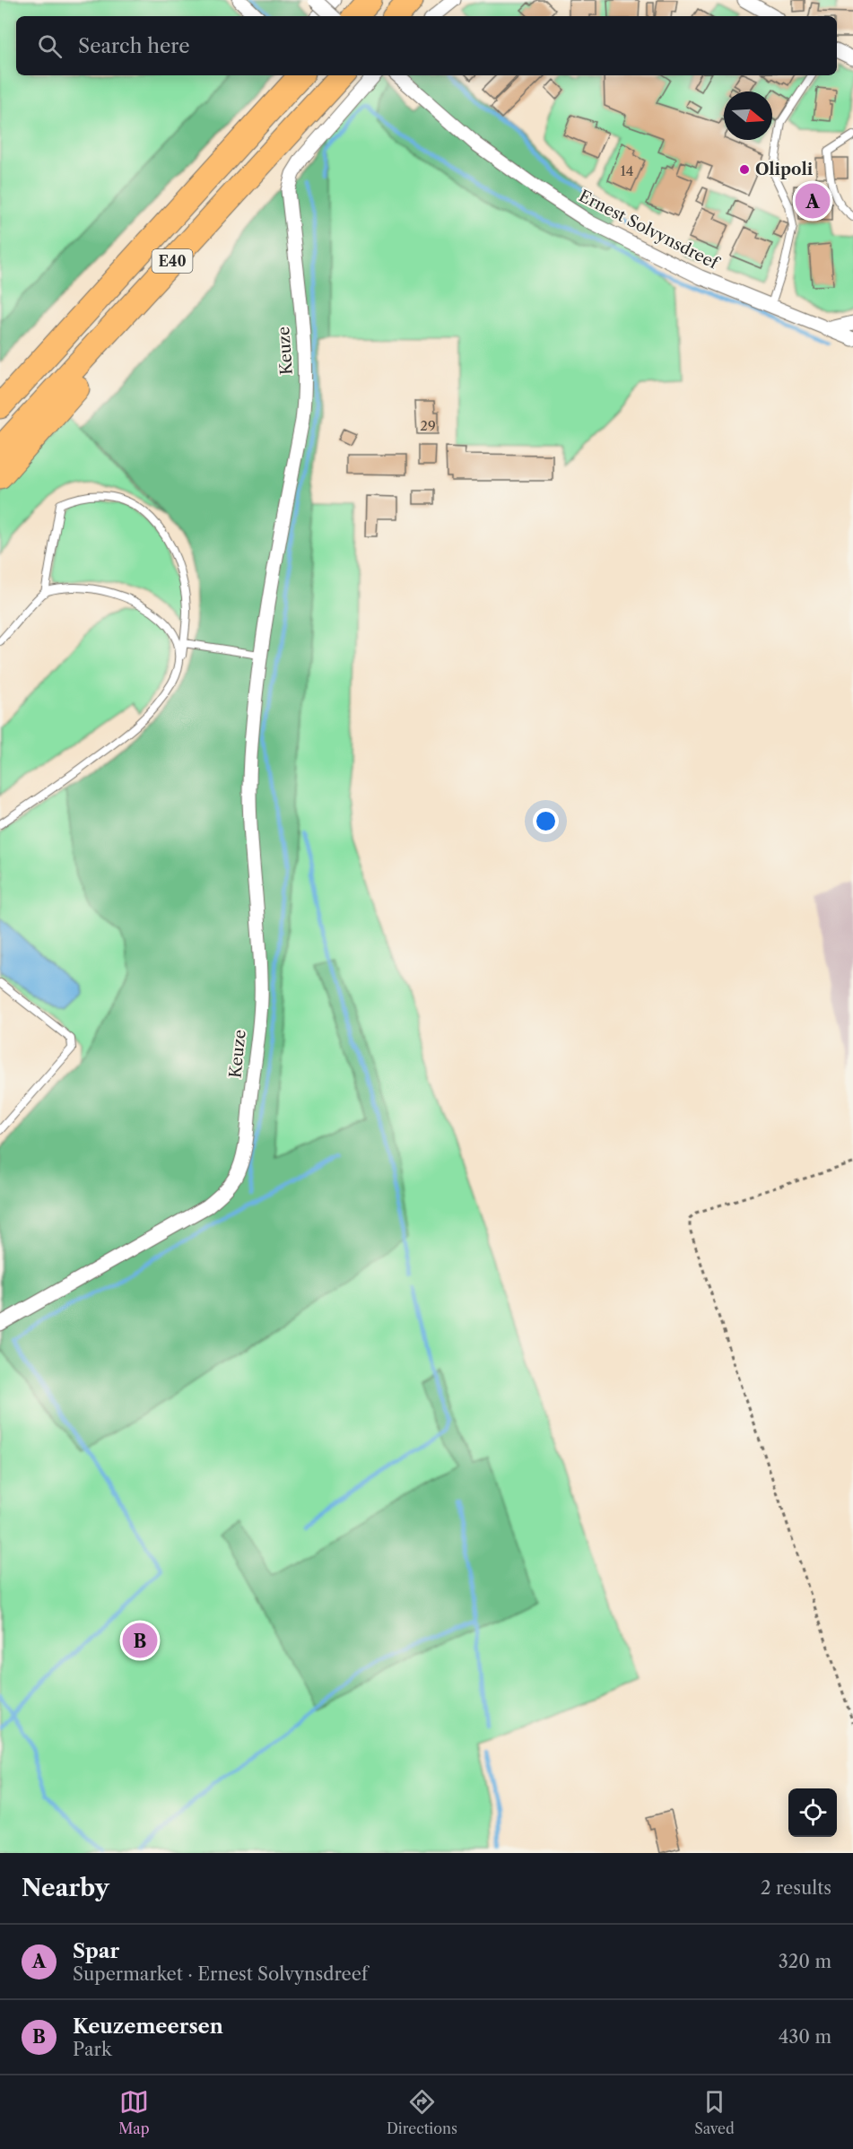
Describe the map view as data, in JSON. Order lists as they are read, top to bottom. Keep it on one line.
{"streets":{"highway":["E40"],"street":["Ernest Solvynsdreef","Keuze"]},"places":["Olipoli"],"house_numbers":["14","29"],"north":"right","page":{"search":"Search here","pins":["A","B"],"heading":["Nearby","2 results"],"list":[{"mark":"A","name":"Spar","note":"Supermarket · Ernest Solvynsdreef","value":"320 m"},{"mark":"B","name":"Keuzemeersen","note":"Park","value":"430 m"}],"nav":["Map","Directions","Saved"]}}
